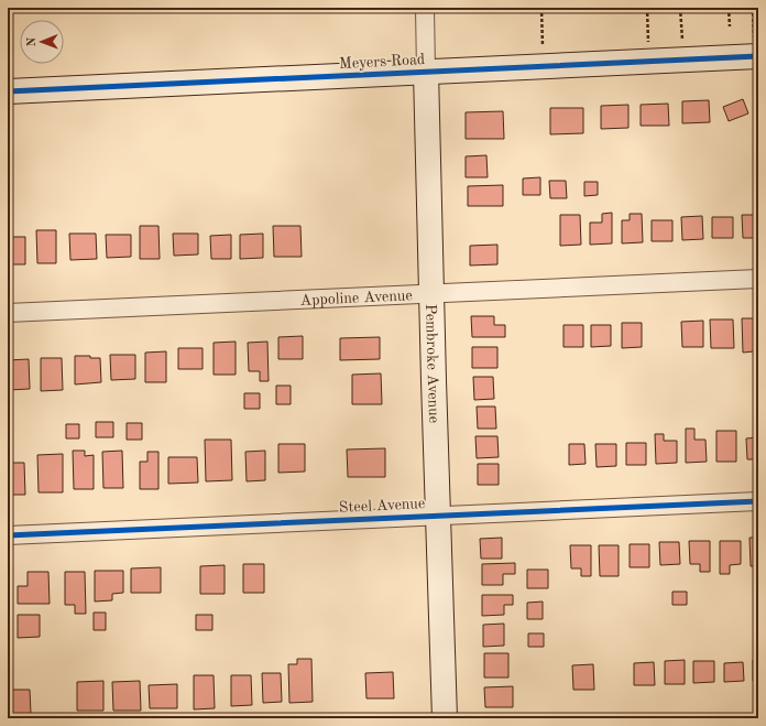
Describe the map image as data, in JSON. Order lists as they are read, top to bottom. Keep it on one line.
{"streets":{"street":["Meyers Road","Appoline Avenue","Pembroke Avenue","Steel Avenue"]},"crossings":[["Meyers Road","Pembroke Avenue"],["Appoline Avenue","Pembroke Avenue"],["Pembroke Avenue","Steel Avenue"]],"north":"left"}
